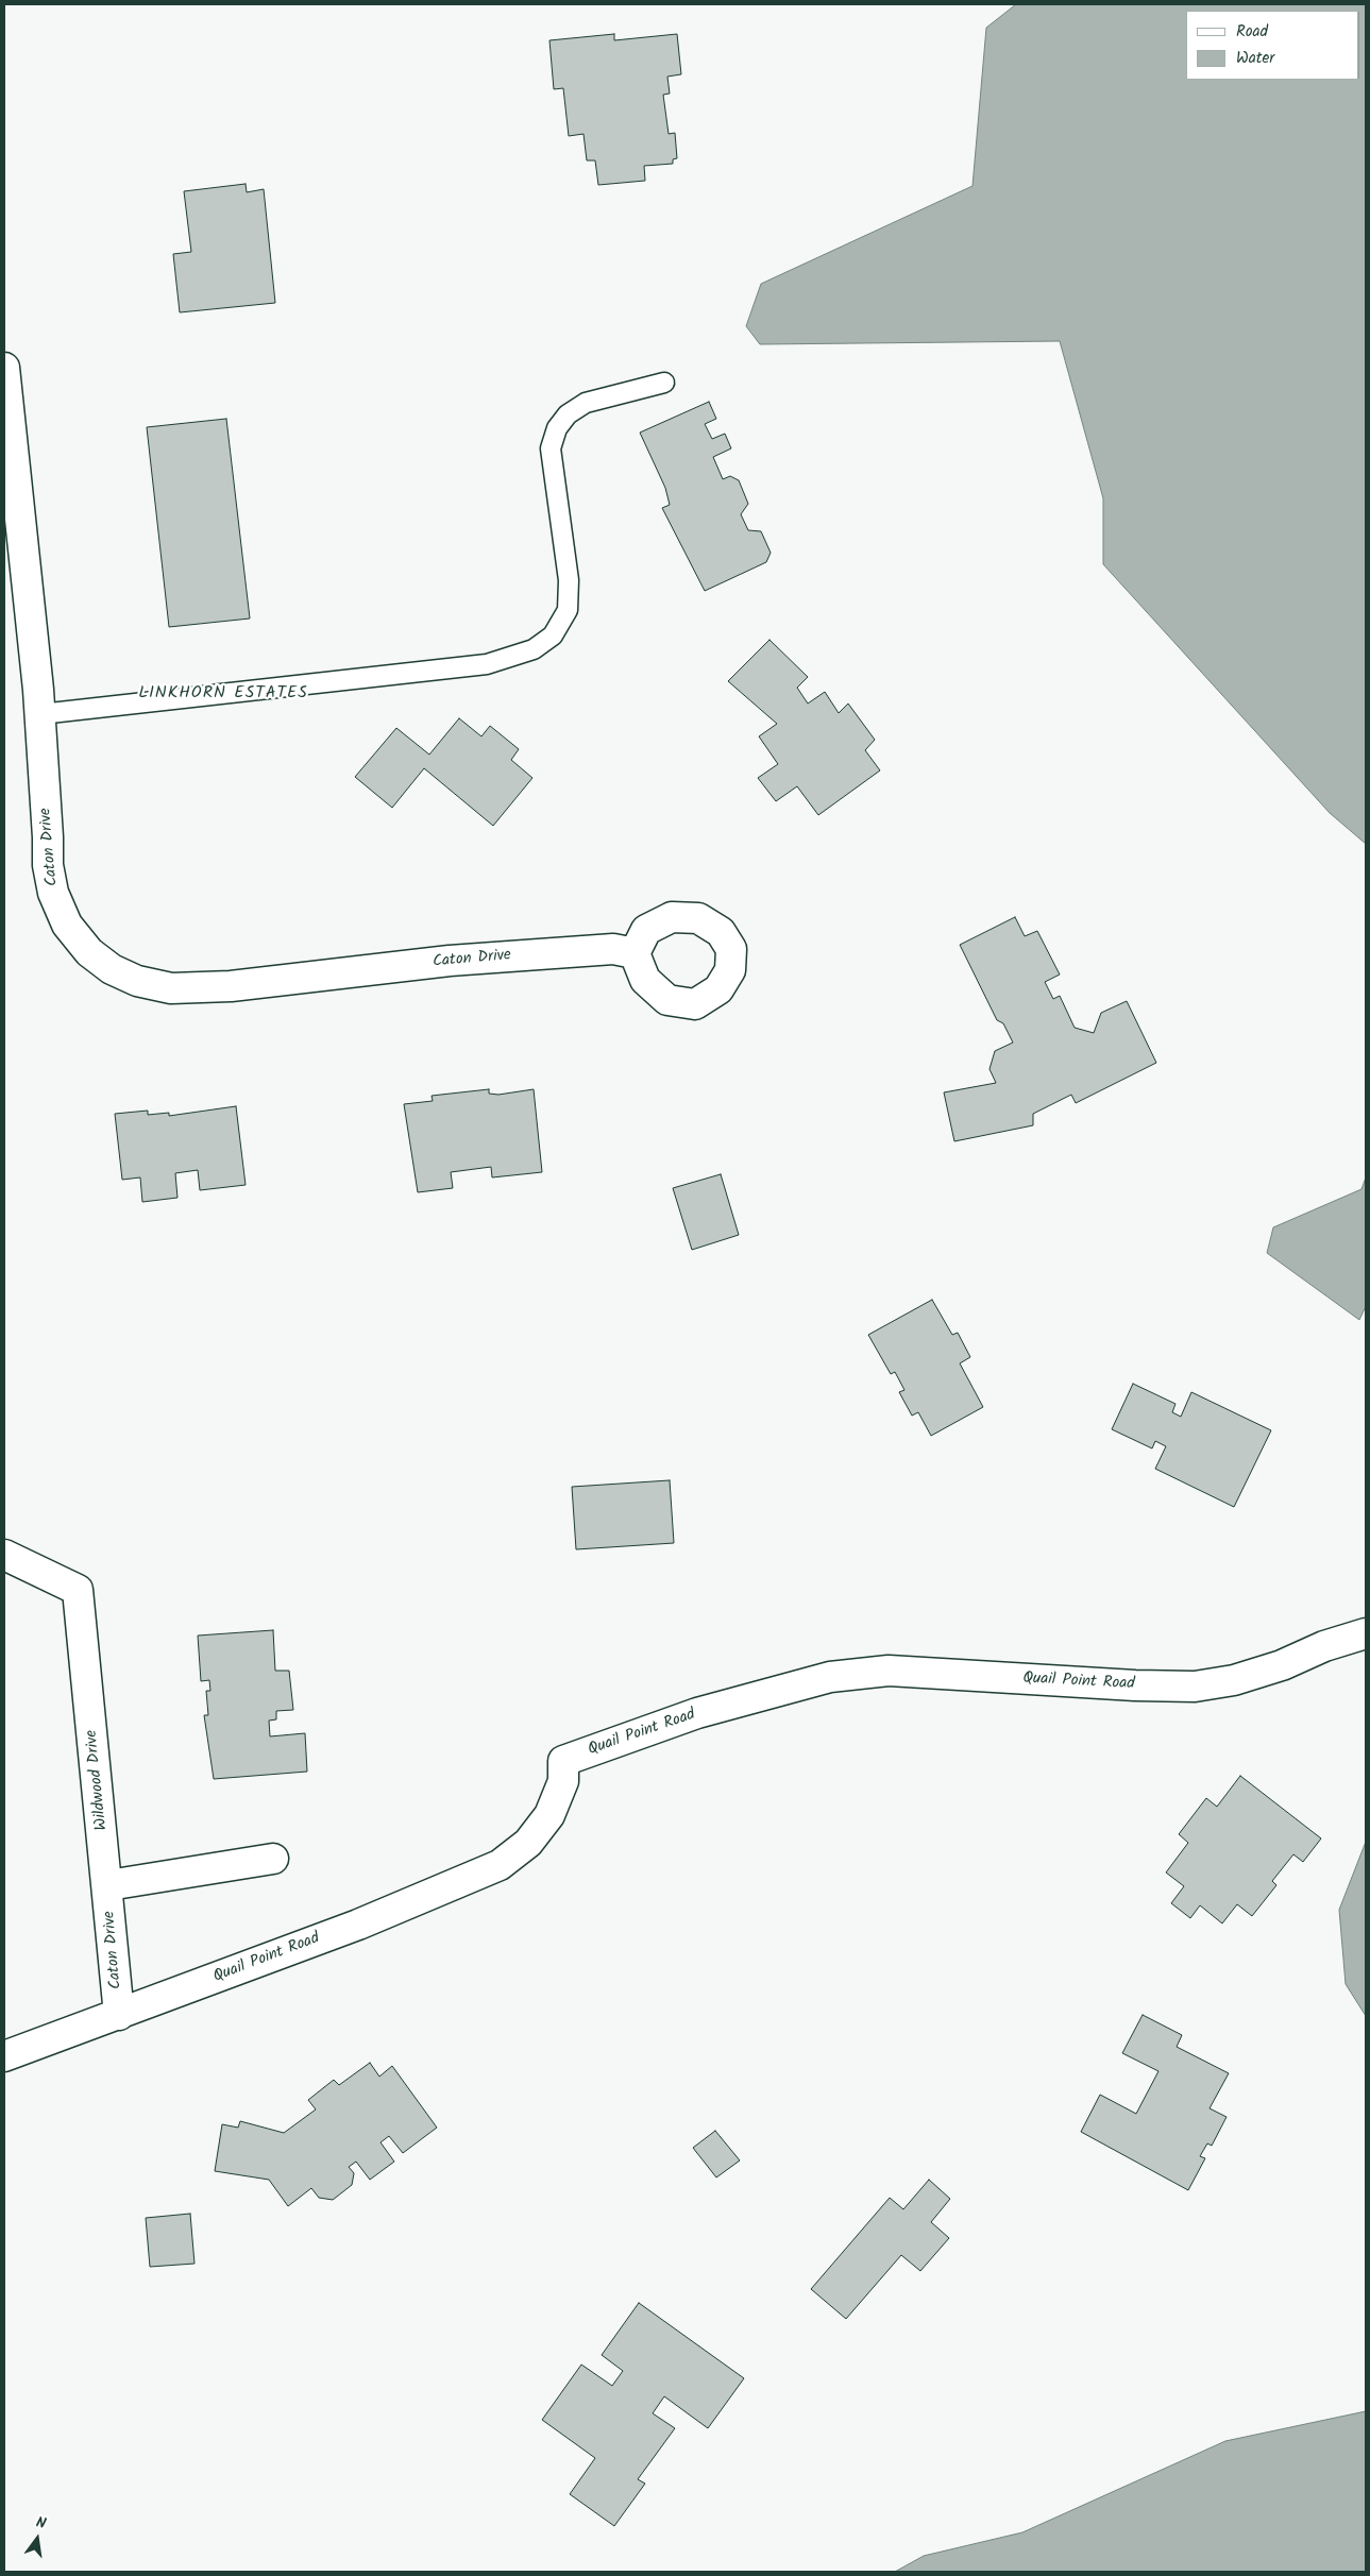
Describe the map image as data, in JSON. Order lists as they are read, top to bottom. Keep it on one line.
{"streets":{"street":["Caton Drive","Quail Point Road","Wildwood Drive"]},"crossings":[["Caton Drive","Quail Point Road"],["Caton Drive","Wildwood Drive"]],"districts":["LINKHORN ESTATES"],"legend":["Road","Water"],"north":"top"}
